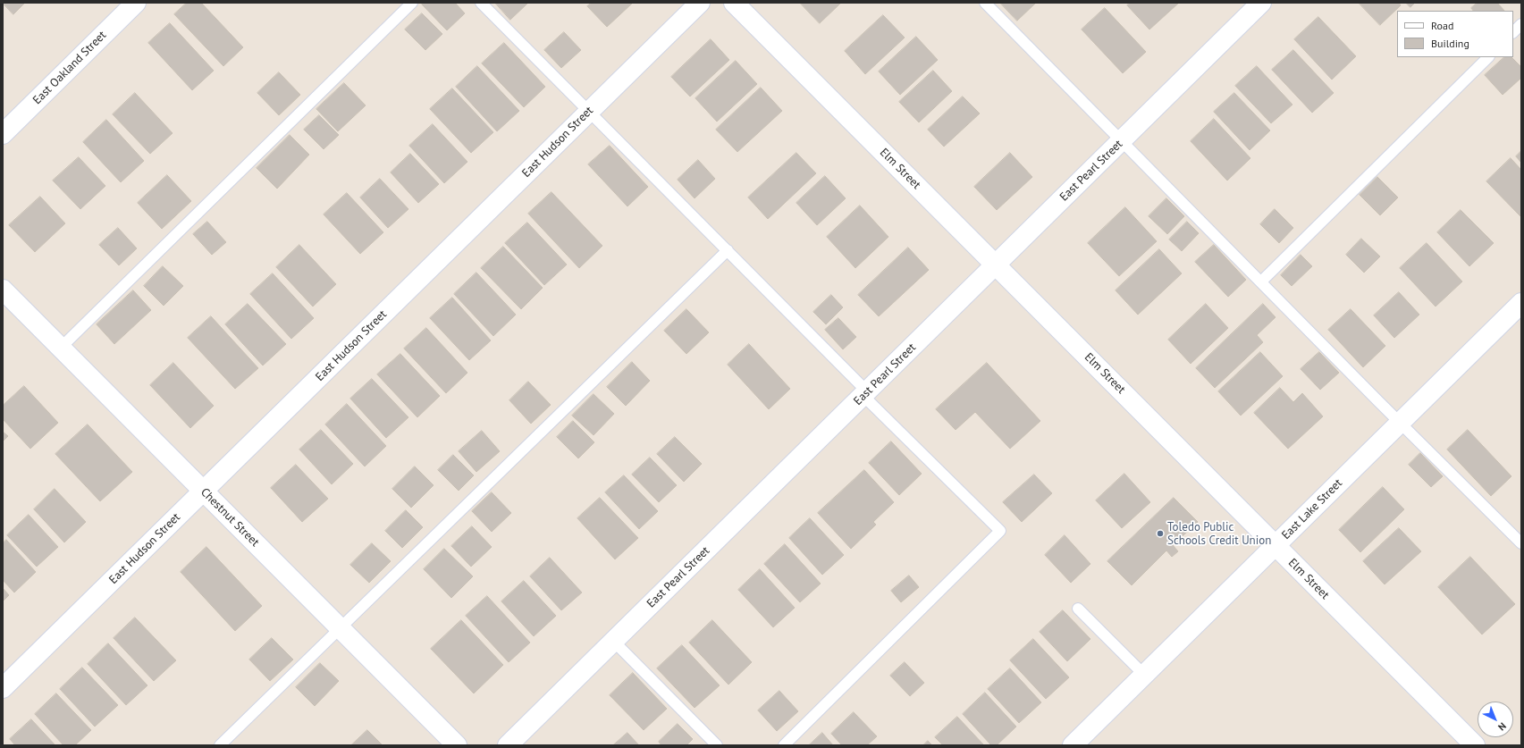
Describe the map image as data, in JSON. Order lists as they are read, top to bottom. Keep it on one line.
{"streets":{"street":["East Oakland Street","East Hudson Street","Elm Street","East Pearl Street","East Lake Street","Chestnut Street"]},"crossings":[["East Hudson Street","Chestnut Street"],["Elm Street","East Pearl Street"],["Elm Street","East Lake Street"]],"places":["Toledo Public Schools Credit Union"],"legend":["Road","Building"],"north":"bottom right"}
